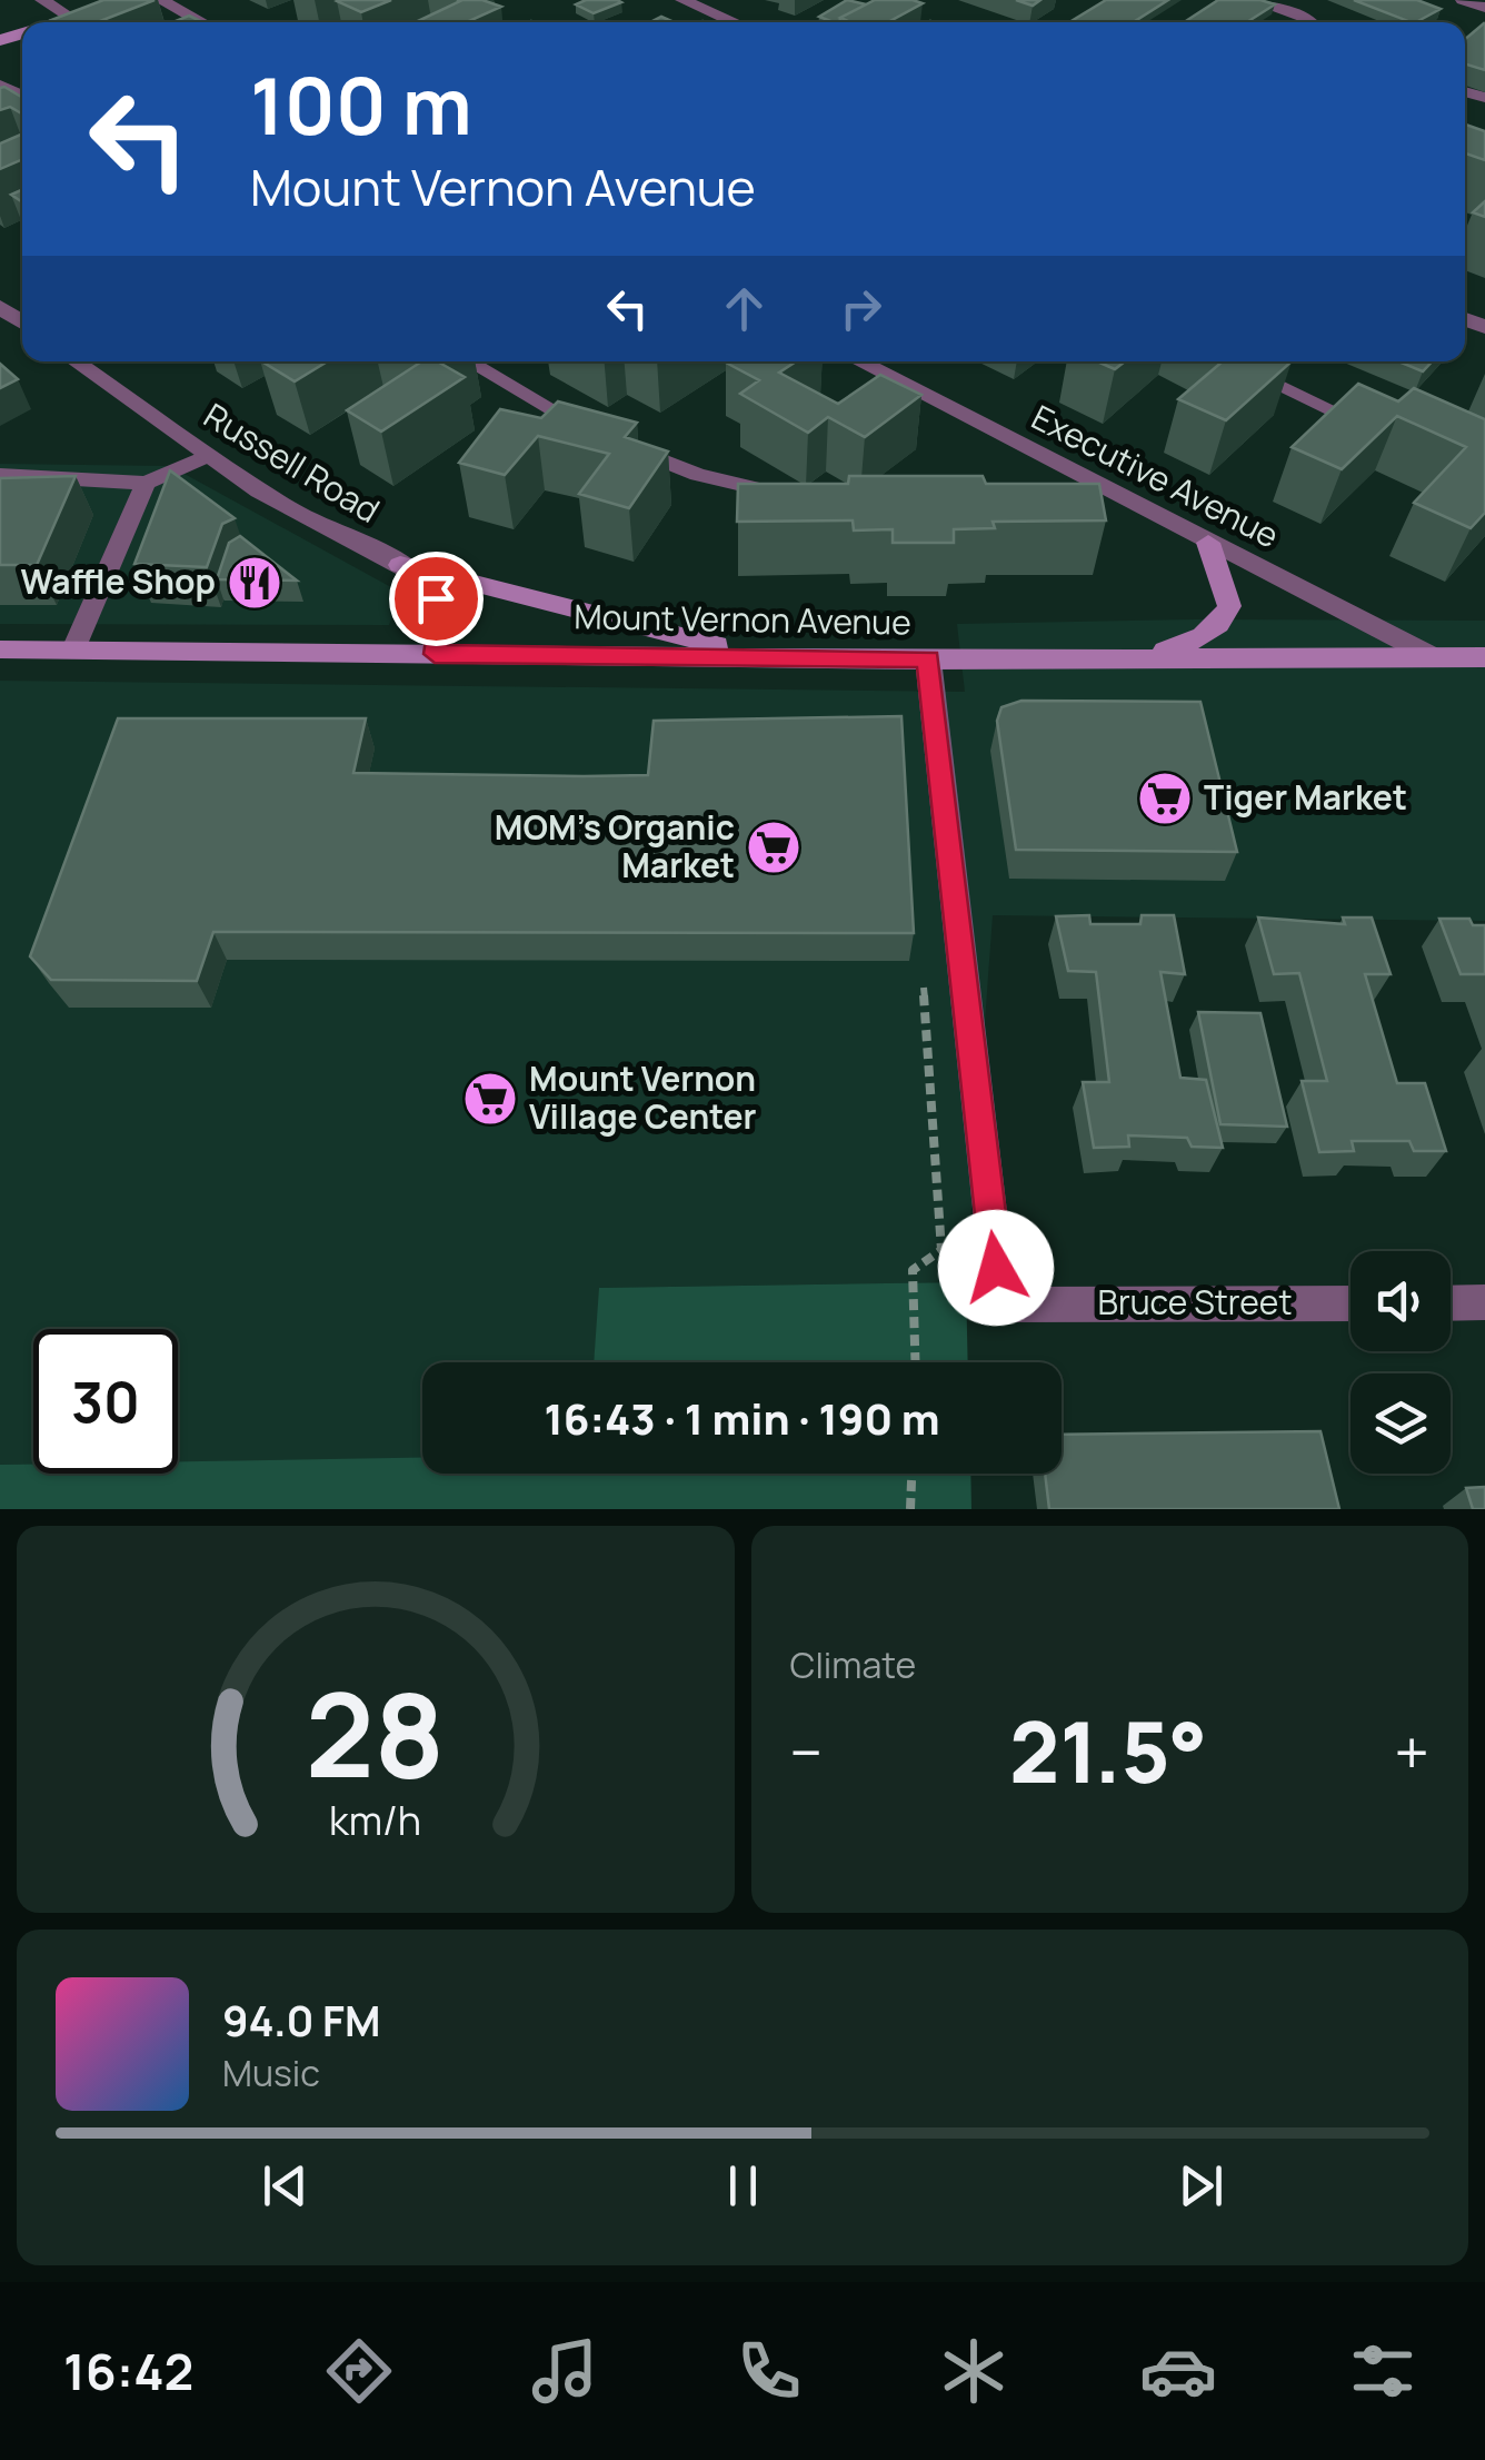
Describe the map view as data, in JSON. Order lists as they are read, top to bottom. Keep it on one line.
{"streets":{"main road":["Mount Vernon Avenue"],"street":["Russell Road","Executive Avenue","Bruce Street"]},"crossings":[["Russell Road","Mount Vernon Avenue"],["Executive Avenue","Mount Vernon Avenue"],["Mount Vernon Avenue","Bruce Street"]],"places":{"restaurant":["Waffle Shop"],"supermarket":["Tiger Market","MOM's Organic Market","Mount Vernon Village Center"]},"page":{"turn":["100 m","Mount Vernon Avenue"],"limit":"30","trip":"16:43 · 1 min · 190 m","tile":"Climate","heat":["−","21.5°","+"],"song":["94.0 FM","Music"],"tabs":"16:42","gauge":["28","km/h"]}}
